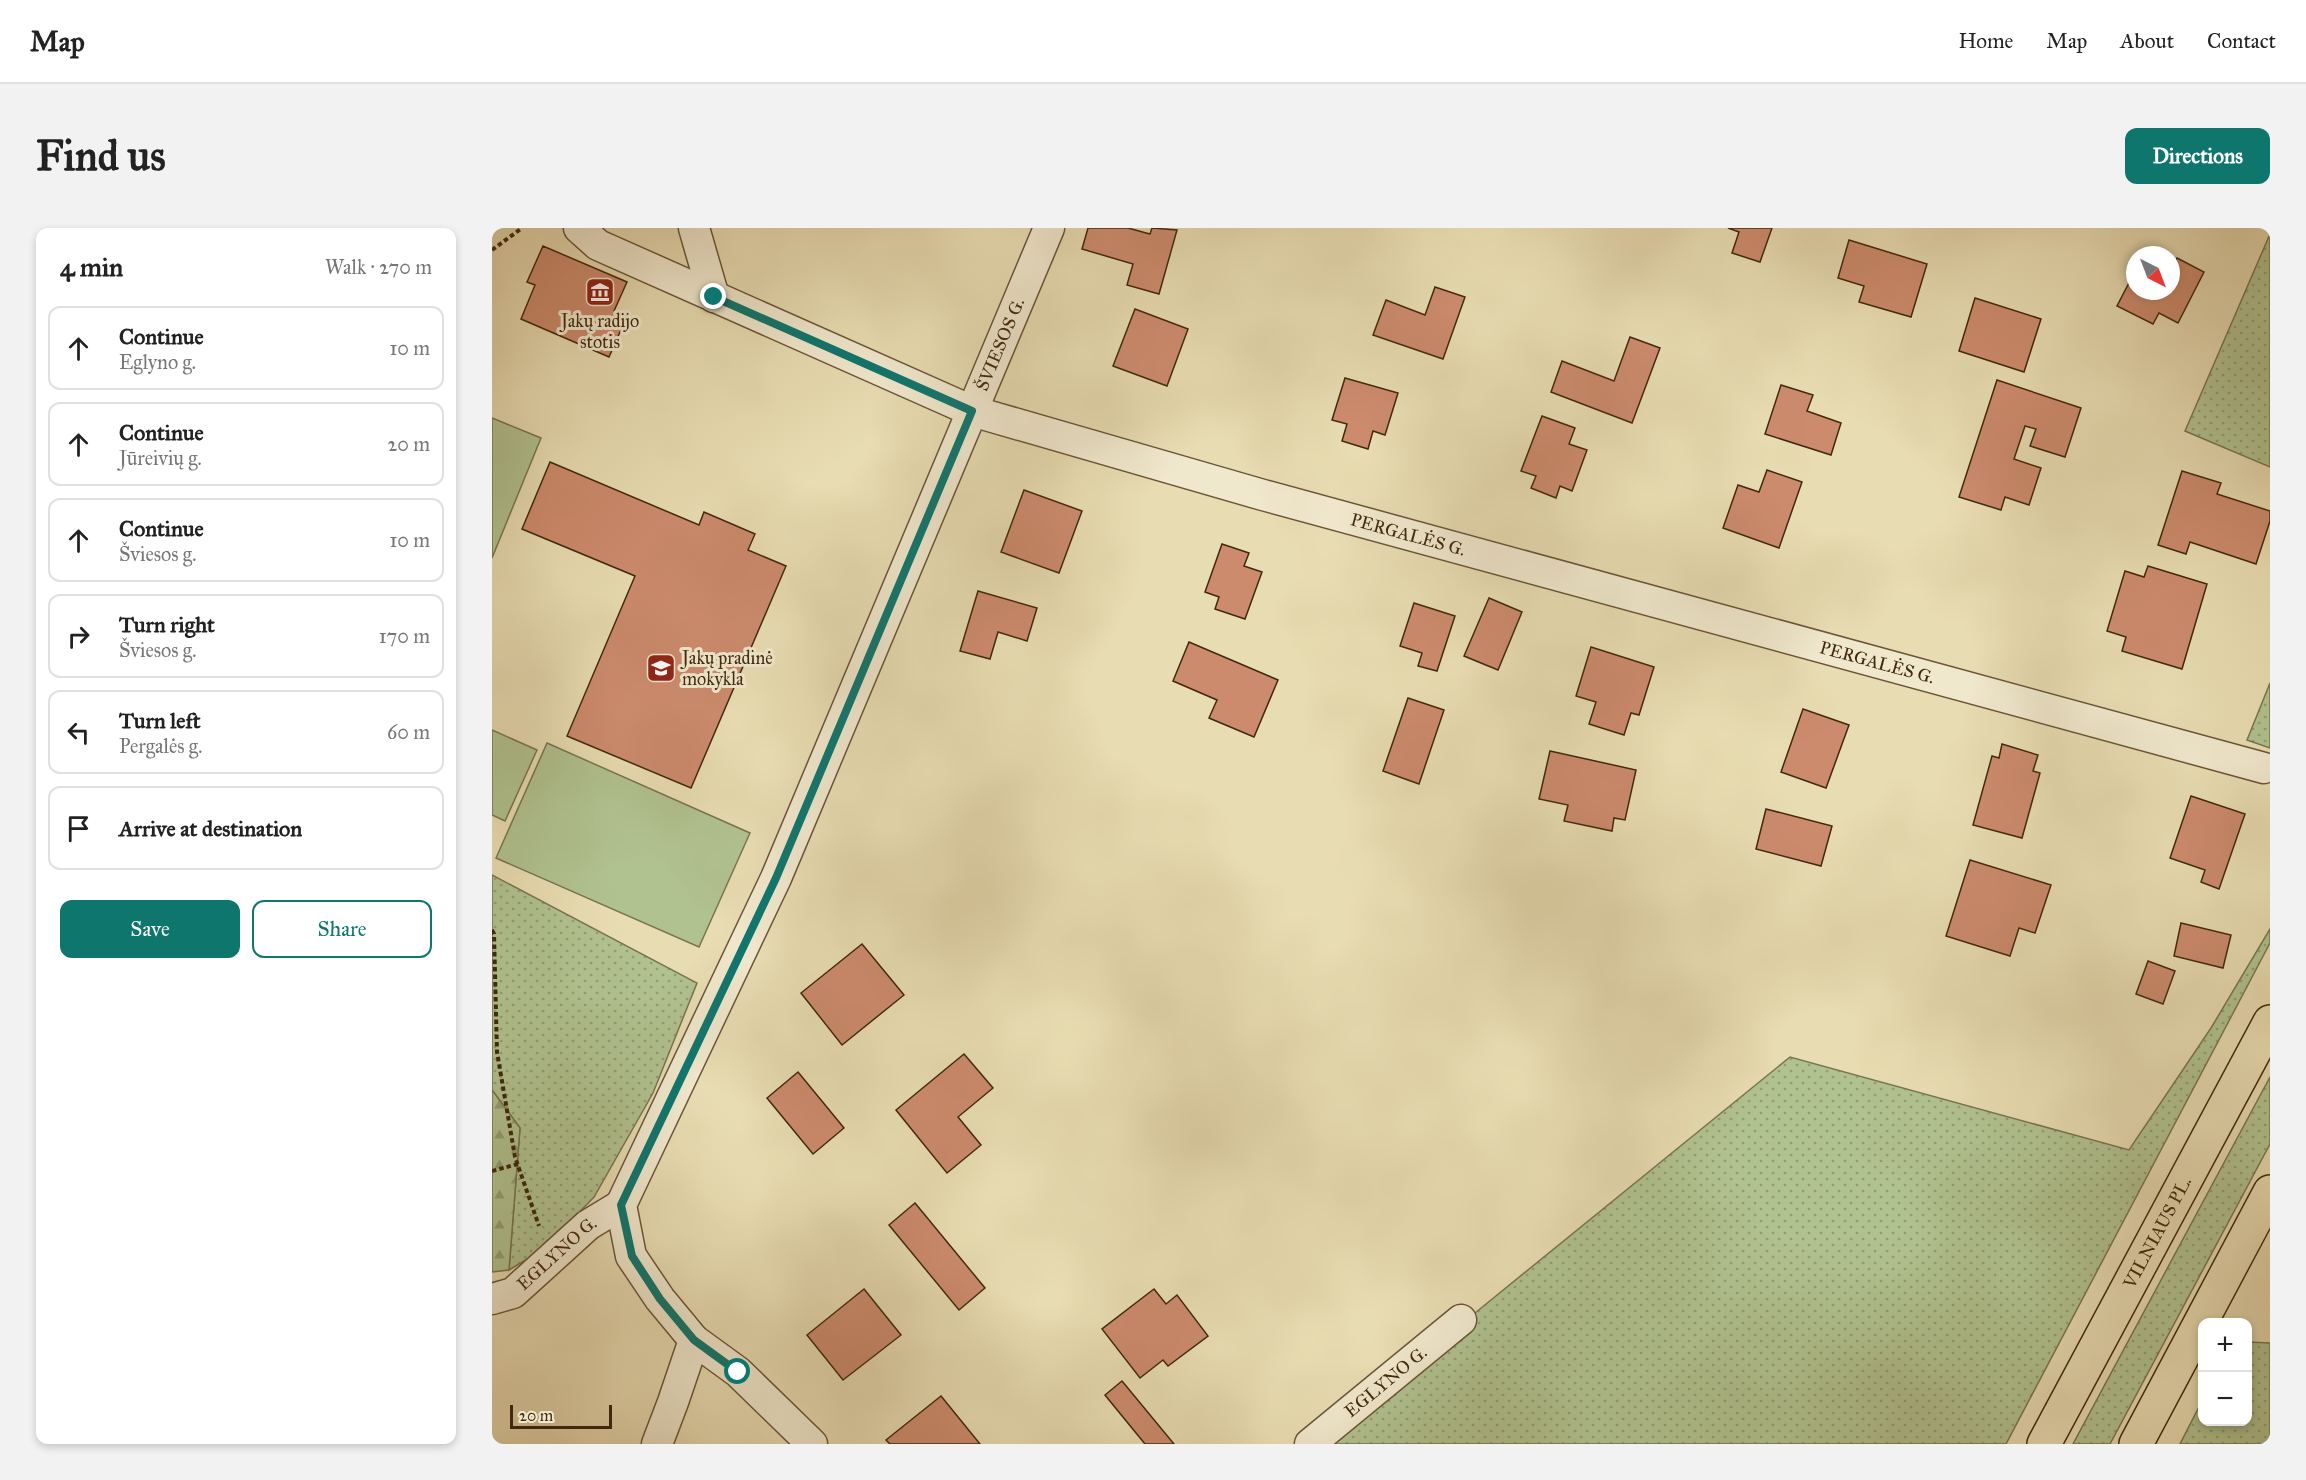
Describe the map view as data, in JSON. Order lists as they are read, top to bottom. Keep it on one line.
{"streets":{"highway":["VILNIAUS PL."],"street":["ŠVIESOS G.","PERGALĖS G.","EGLYNO G."]},"crossings":[["ŠVIESOS G.","PERGALĖS G."],["ŠVIESOS G.","EGLYNO G."]],"places":{"museum":["Jakų radijo stotis"],"school or university":["Jakų pradinė mokykla"]},"scale_bar":"20 m","north":"bottom right","page":{"header":"Map","nav":["Home","Map","About","Contact"],"buttons":["Directions",["Save","Share"]],"title":"Find us","heading":["4 min","Walk · 270 m"],"list":[["Continue","Eglyno g.","10 m"],["Continue","Jūreivių g.","20 m"],["Continue","Šviesos g.","10 m"],["Turn right","Šviesos g.","170 m"],["Turn left","Pergalės g.","60 m"],"Arrive at destination"],"map_buttons":["+","−"],"scale":"20 m"}}
